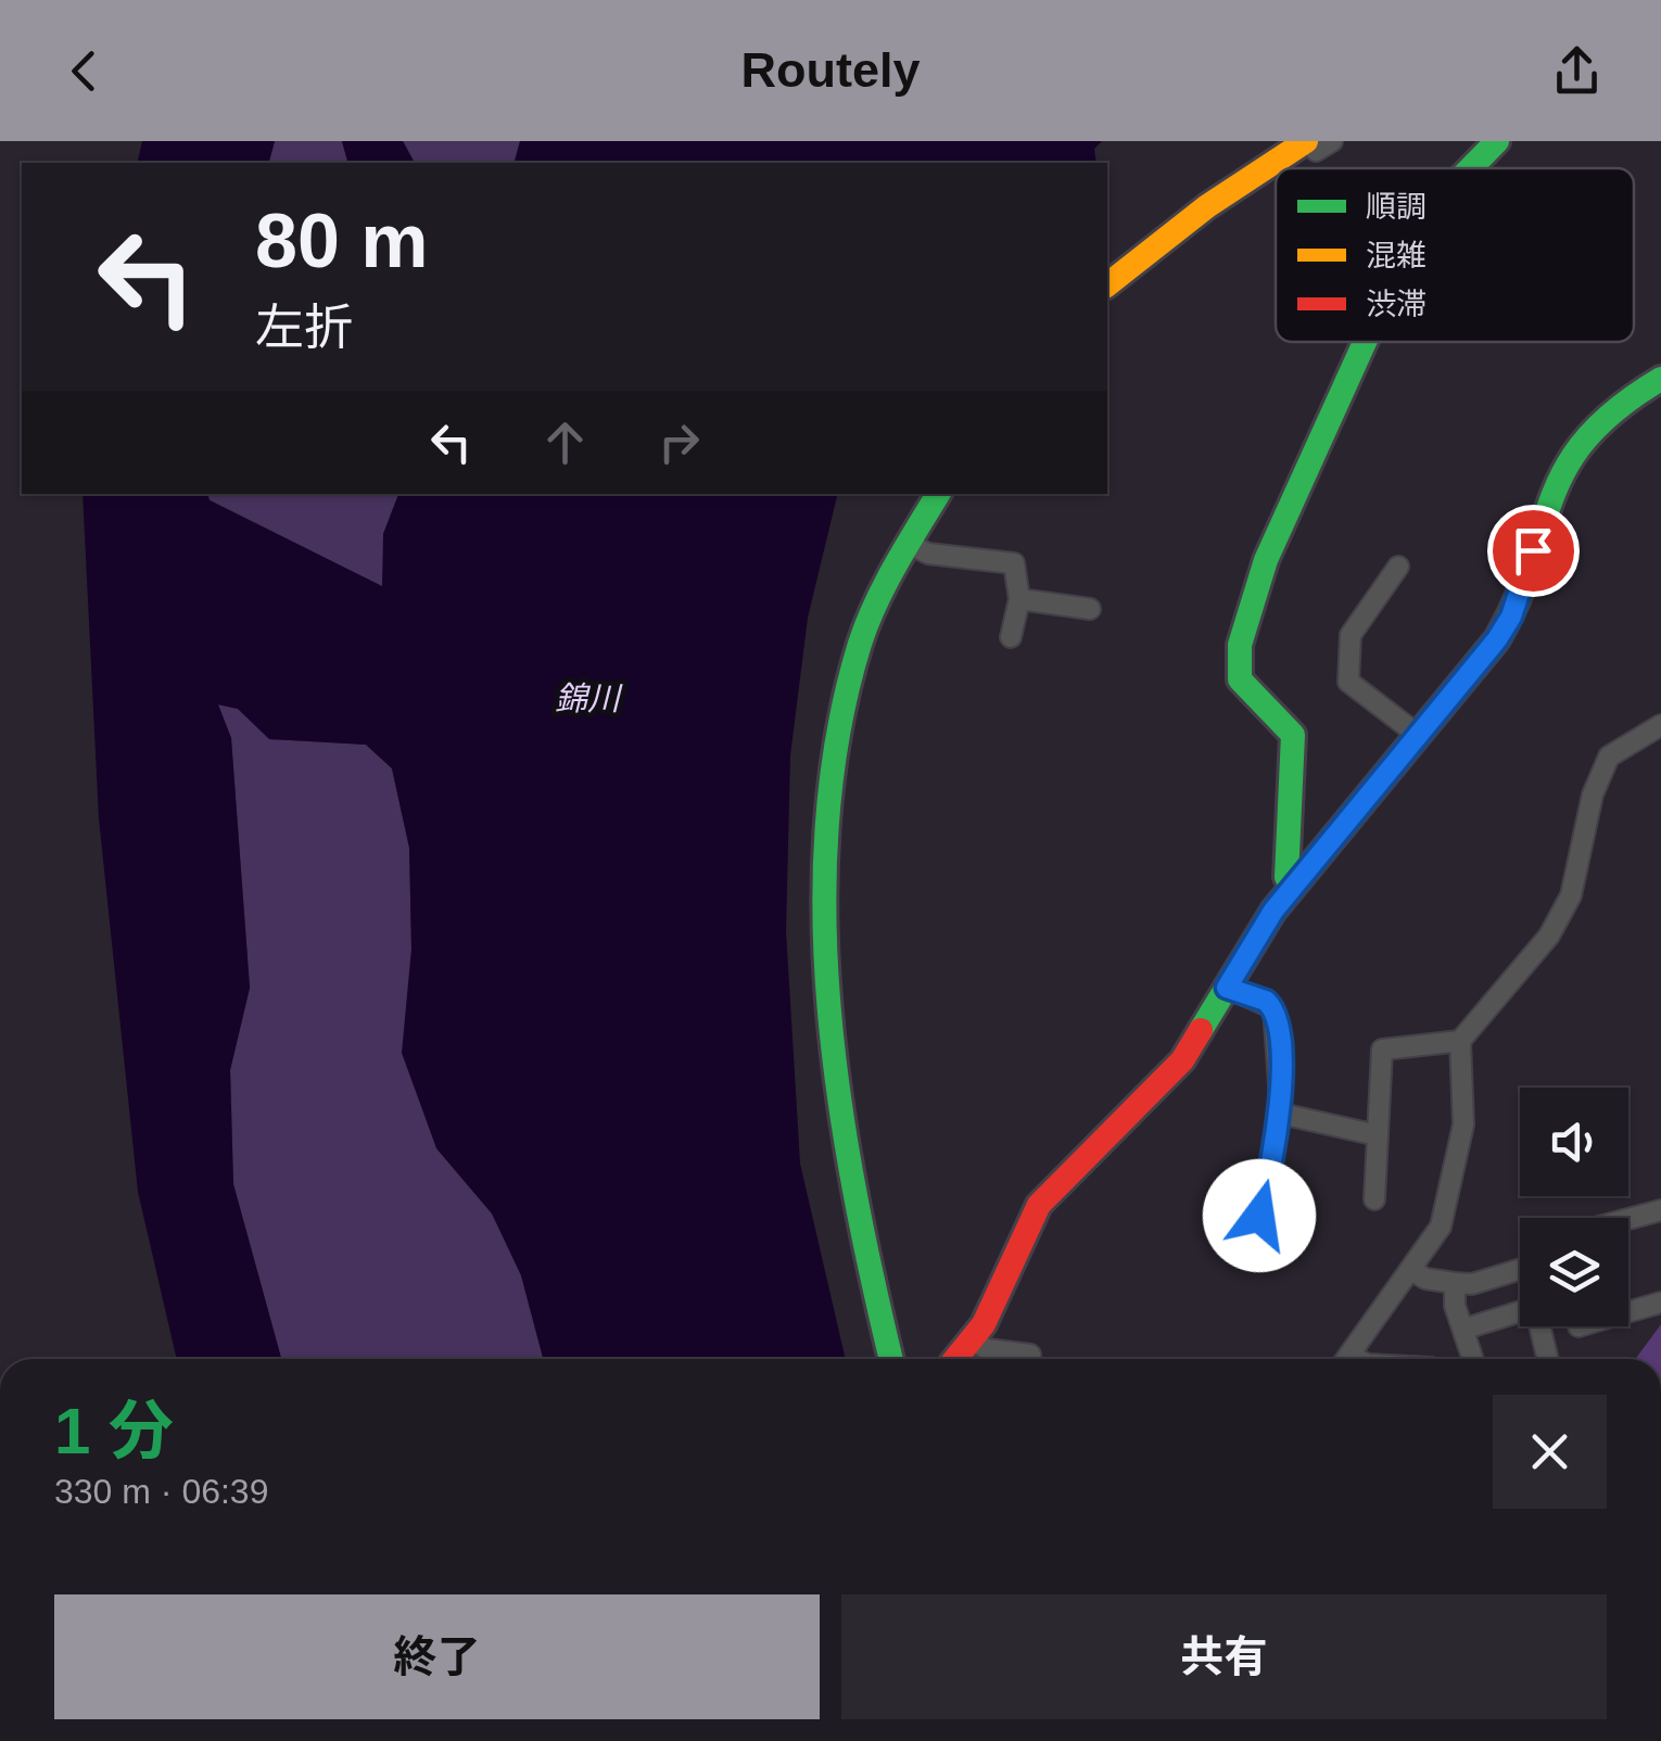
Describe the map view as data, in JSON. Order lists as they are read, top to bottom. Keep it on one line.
{"water":["錦川"],"legend":["順調","混雑","渋滞"],"page":{"header":"Routely","turn":["80 m","左折"],"heading":["1 分","330 m · 06:39"],"buttons":["終了","共有"]}}
